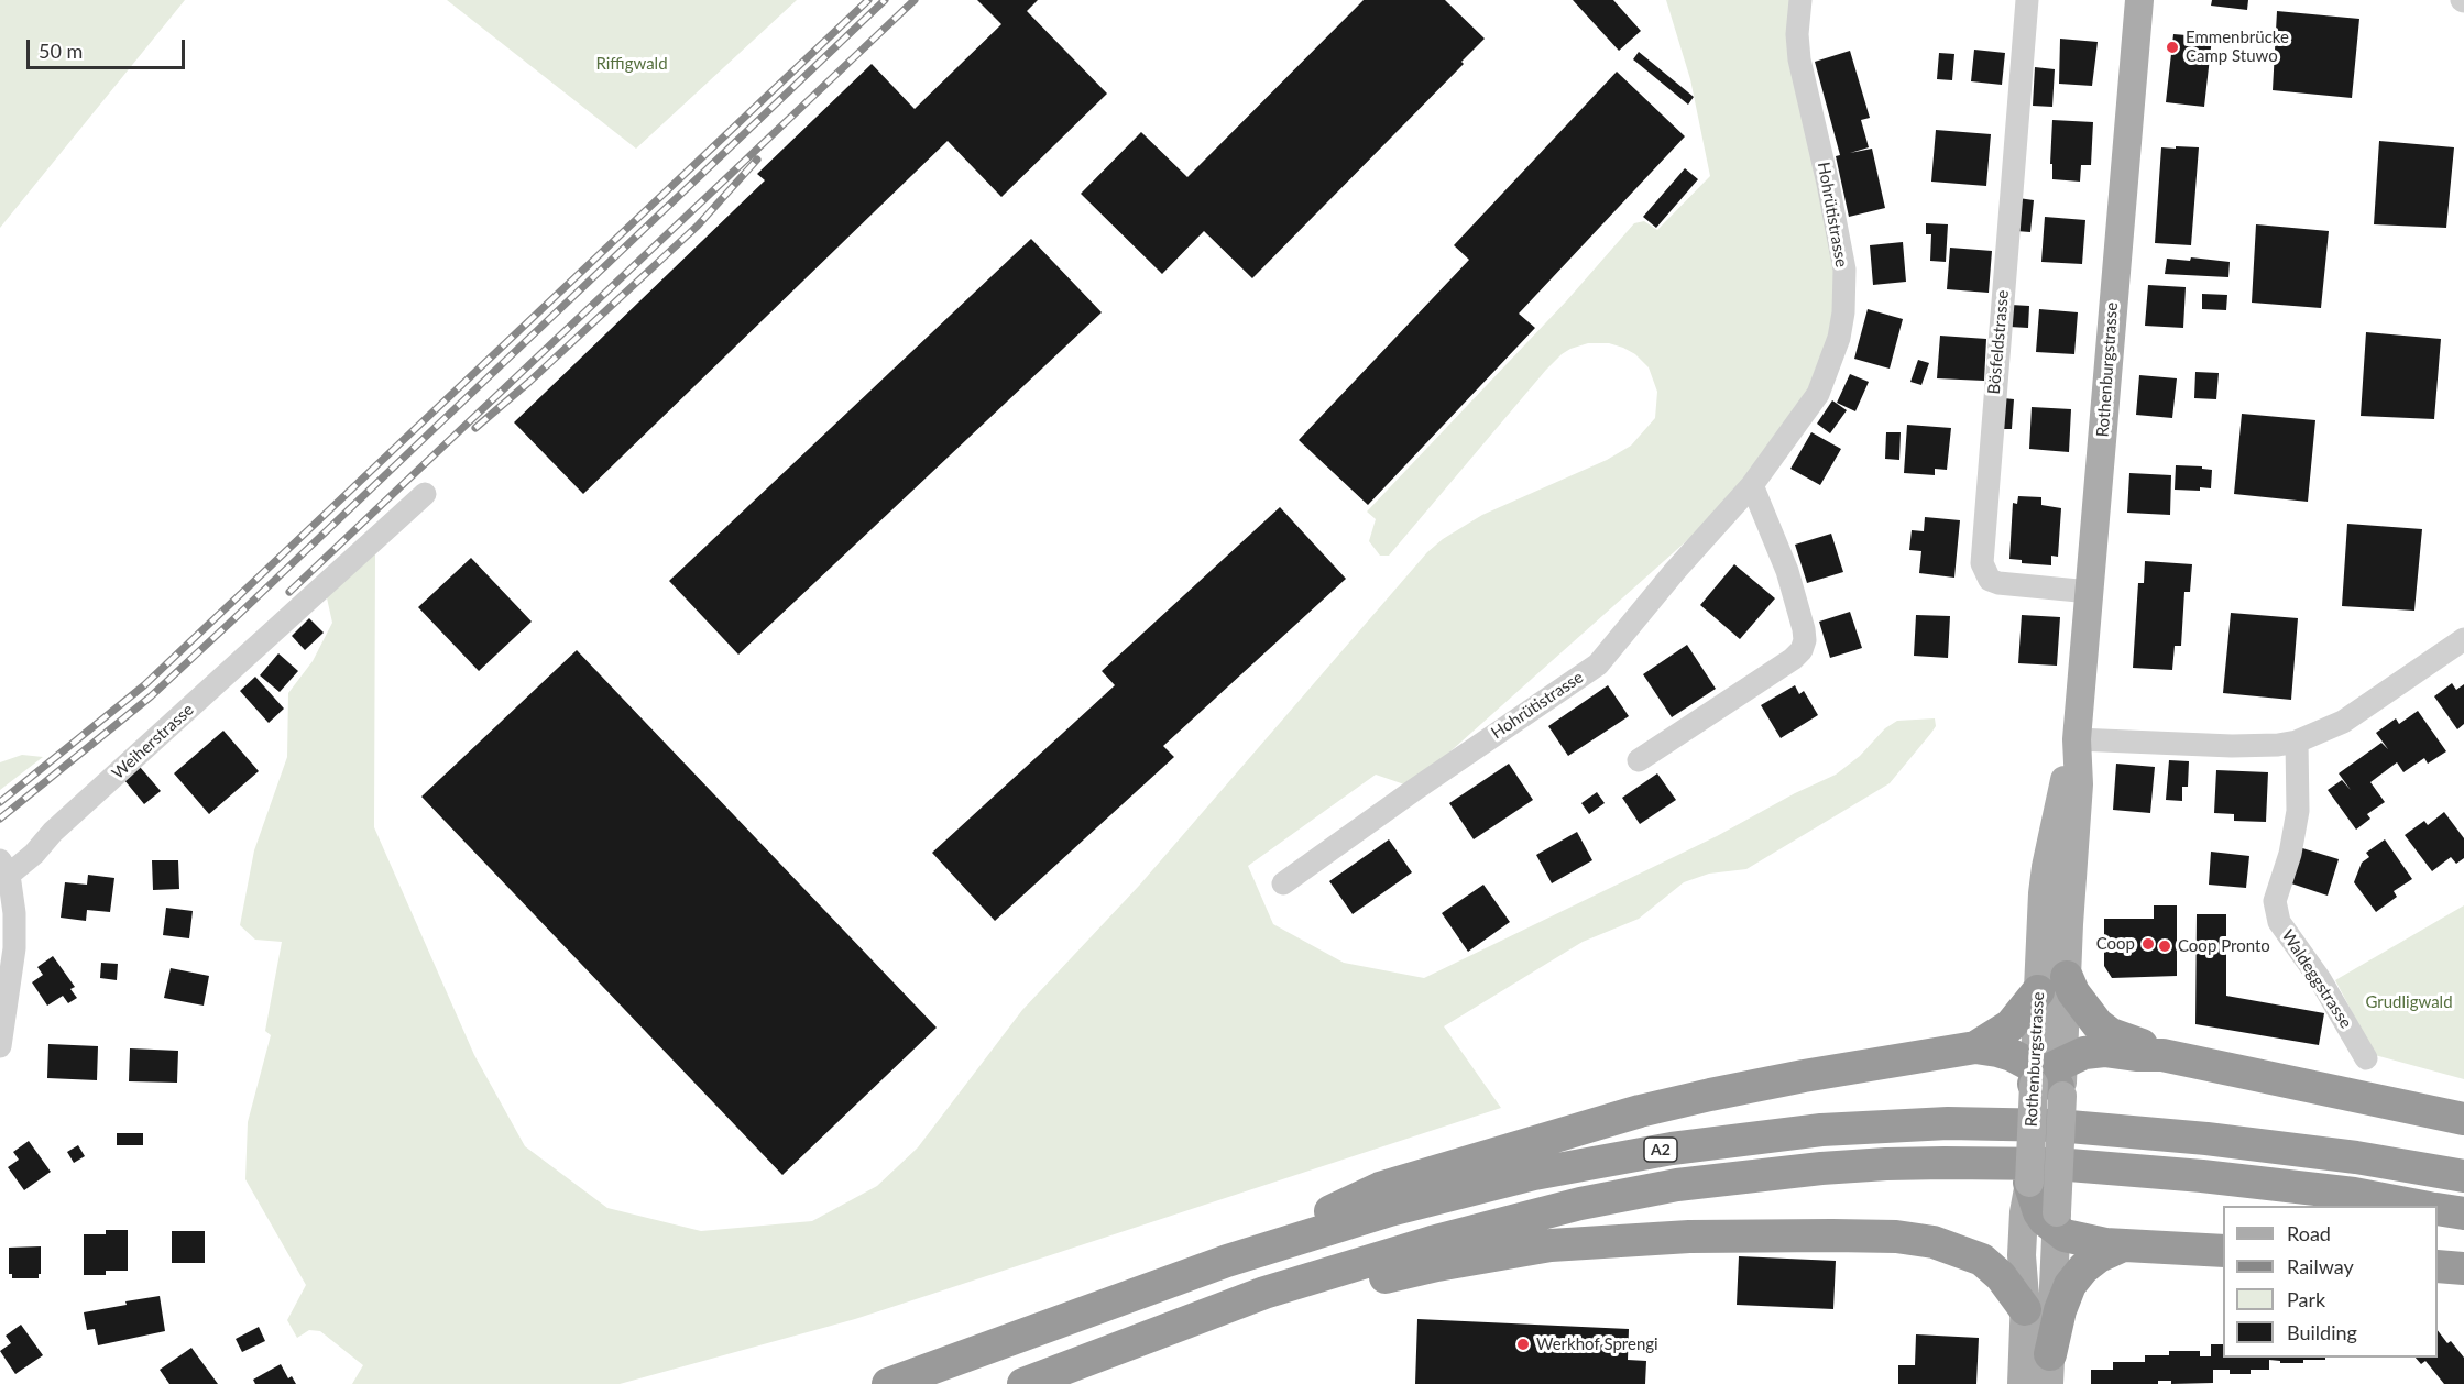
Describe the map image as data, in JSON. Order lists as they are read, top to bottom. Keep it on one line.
{"streets":{"highway":["A2"],"main road":["Rothenburgstrasse"],"street":["Hohrütistrasse","Bösfeldstrasse","Weiherstrasse","Waldeggstrasse"]},"crossings":[["Bösfeldstrasse","Rothenburgstrasse"]],"parks":["Riffigwald","Grudligwald"],"places":["Emmenbrücke Camp Stuwo","Coop","Coop Pronto","Werkhof Sprengi"],"legend":["Road","Railway","Park","Building"],"scale_bar":"50 m"}
